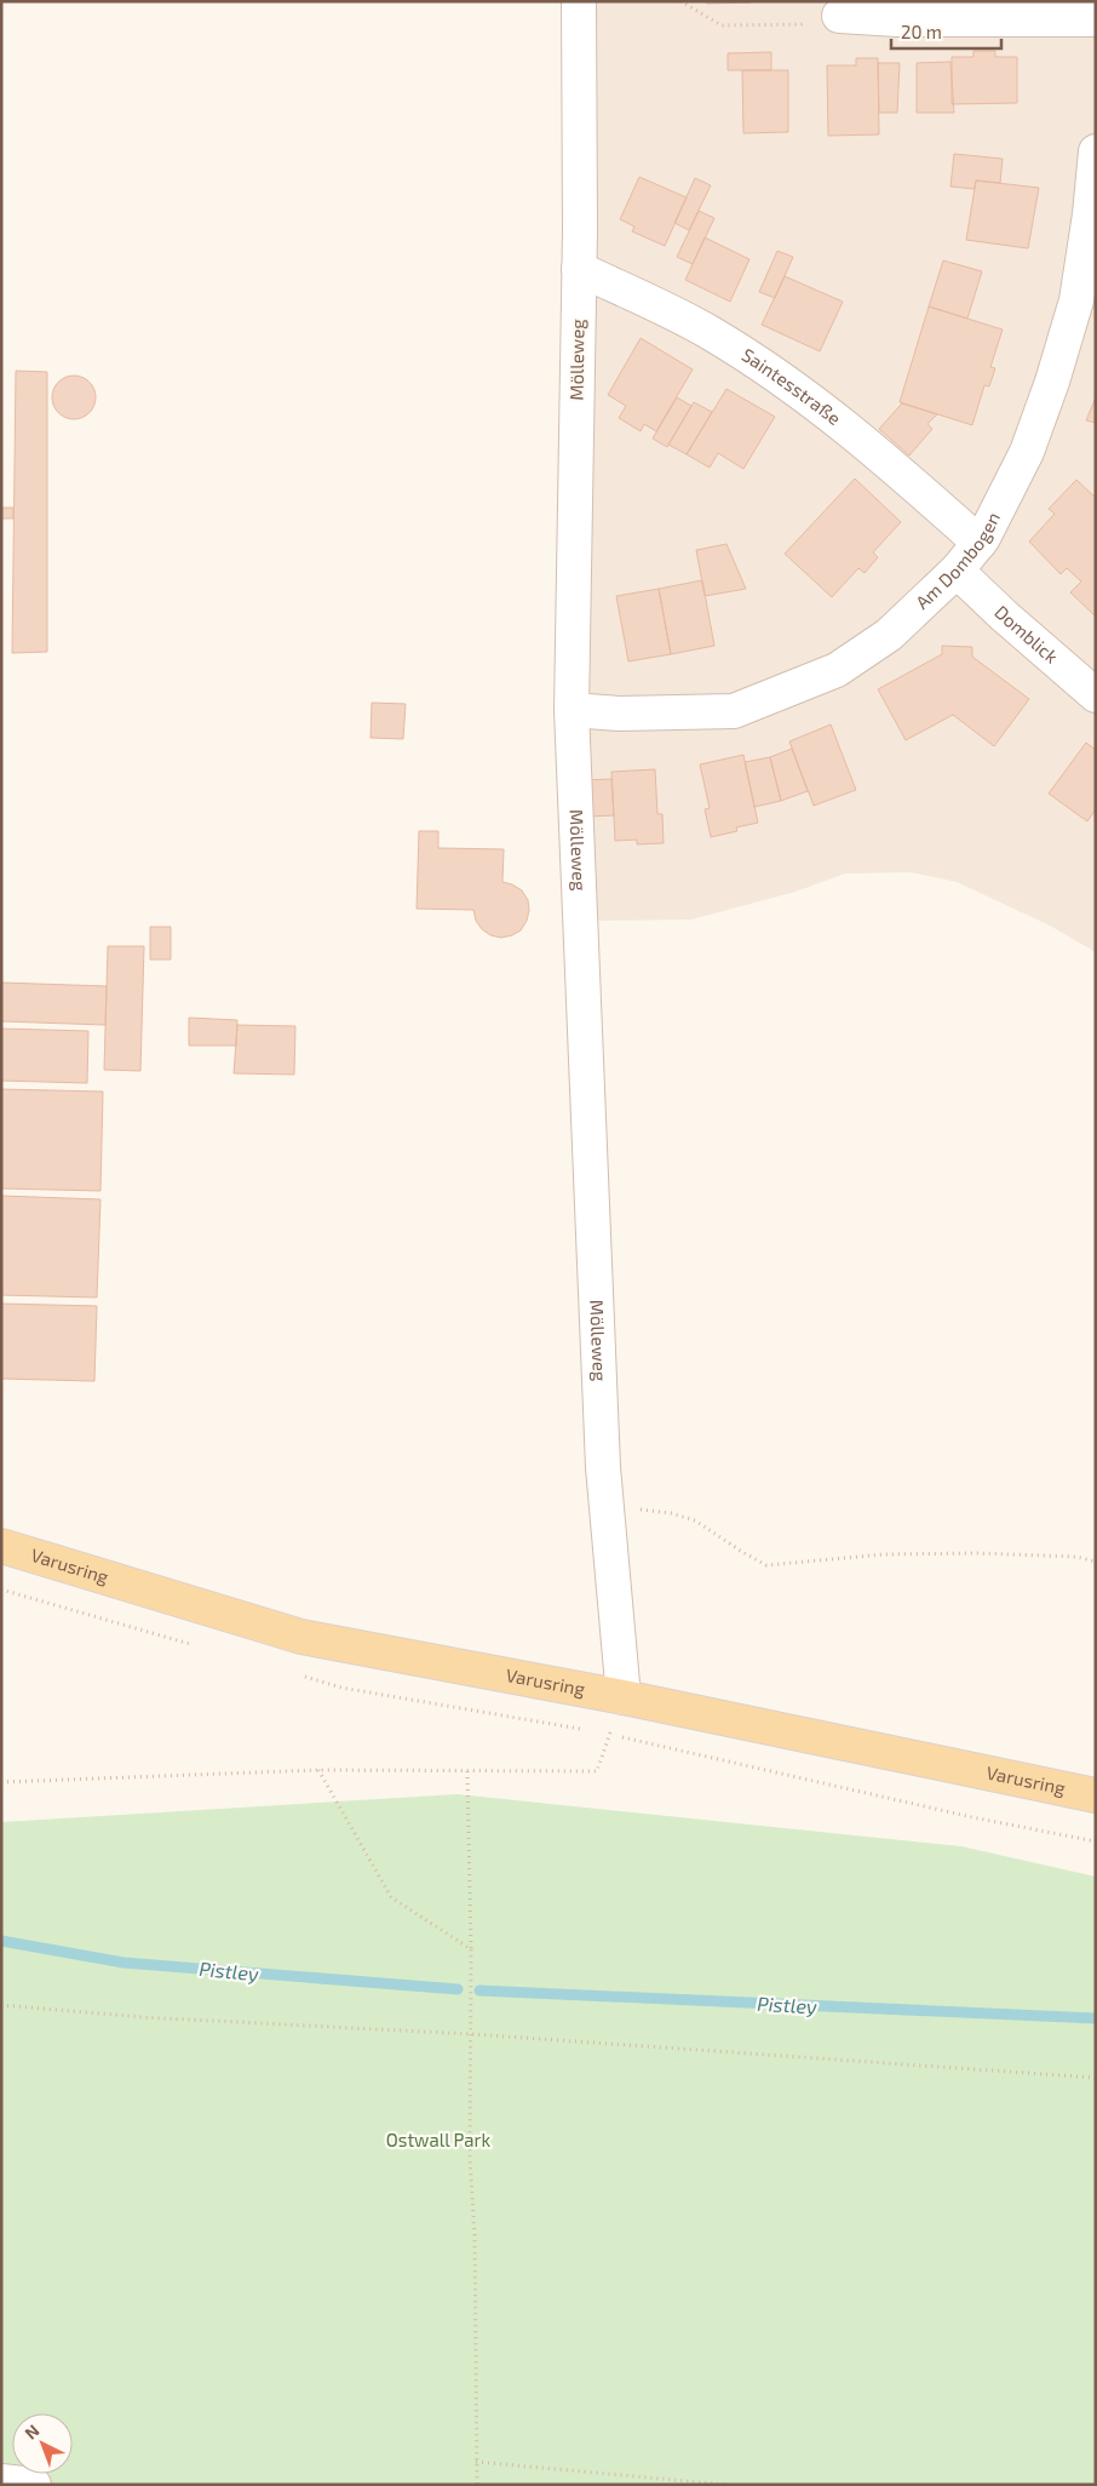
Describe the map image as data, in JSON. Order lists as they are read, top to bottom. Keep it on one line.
{"streets":{"main road":["Varusring"],"street":["Mölleweg","Saintesstraße","Am Dombogen","Domblick"]},"crossings":[["Mölleweg","Saintesstraße"],["Mölleweg","Am Dombogen"],["Mölleweg","Varusring"],["Saintesstraße","Am Dombogen"],["Am Dombogen","Domblick"]],"water":["Pistley"],"parks":["Ostwall Park"],"scale_bar":"20 m","north":"top left"}
